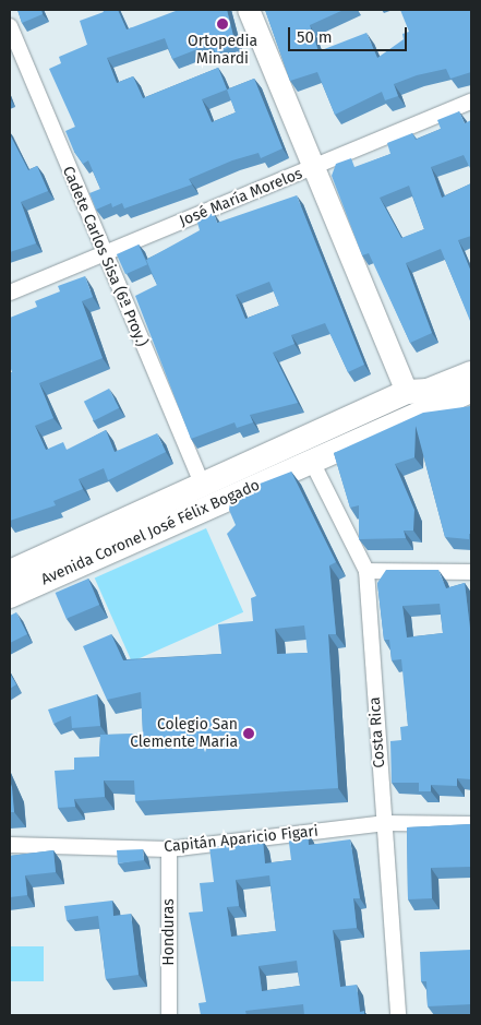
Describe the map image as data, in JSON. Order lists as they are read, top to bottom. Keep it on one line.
{"streets":{"main road":["Avenida Coronel José Félix Bogado"],"street":["José María Morelos","Cadete Carlos Sisa (6ª Proy.)","Costa Rica","Capitán Aparicio Figari","Honduras"]},"crossings":[["José María Morelos","Cadete Carlos Sisa (6ª Proy.)"],["Cadete Carlos Sisa (6ª Proy.)","Avenida Coronel José Félix Bogado"],["Avenida Coronel José Félix Bogado","Costa Rica"],["Costa Rica","Capitán Aparicio Figari"],["Capitán Aparicio Figari","Honduras"]],"places":["Ortopedia Minardi","Colegio San Clemente Maria"],"scale_bar":"50 m"}
